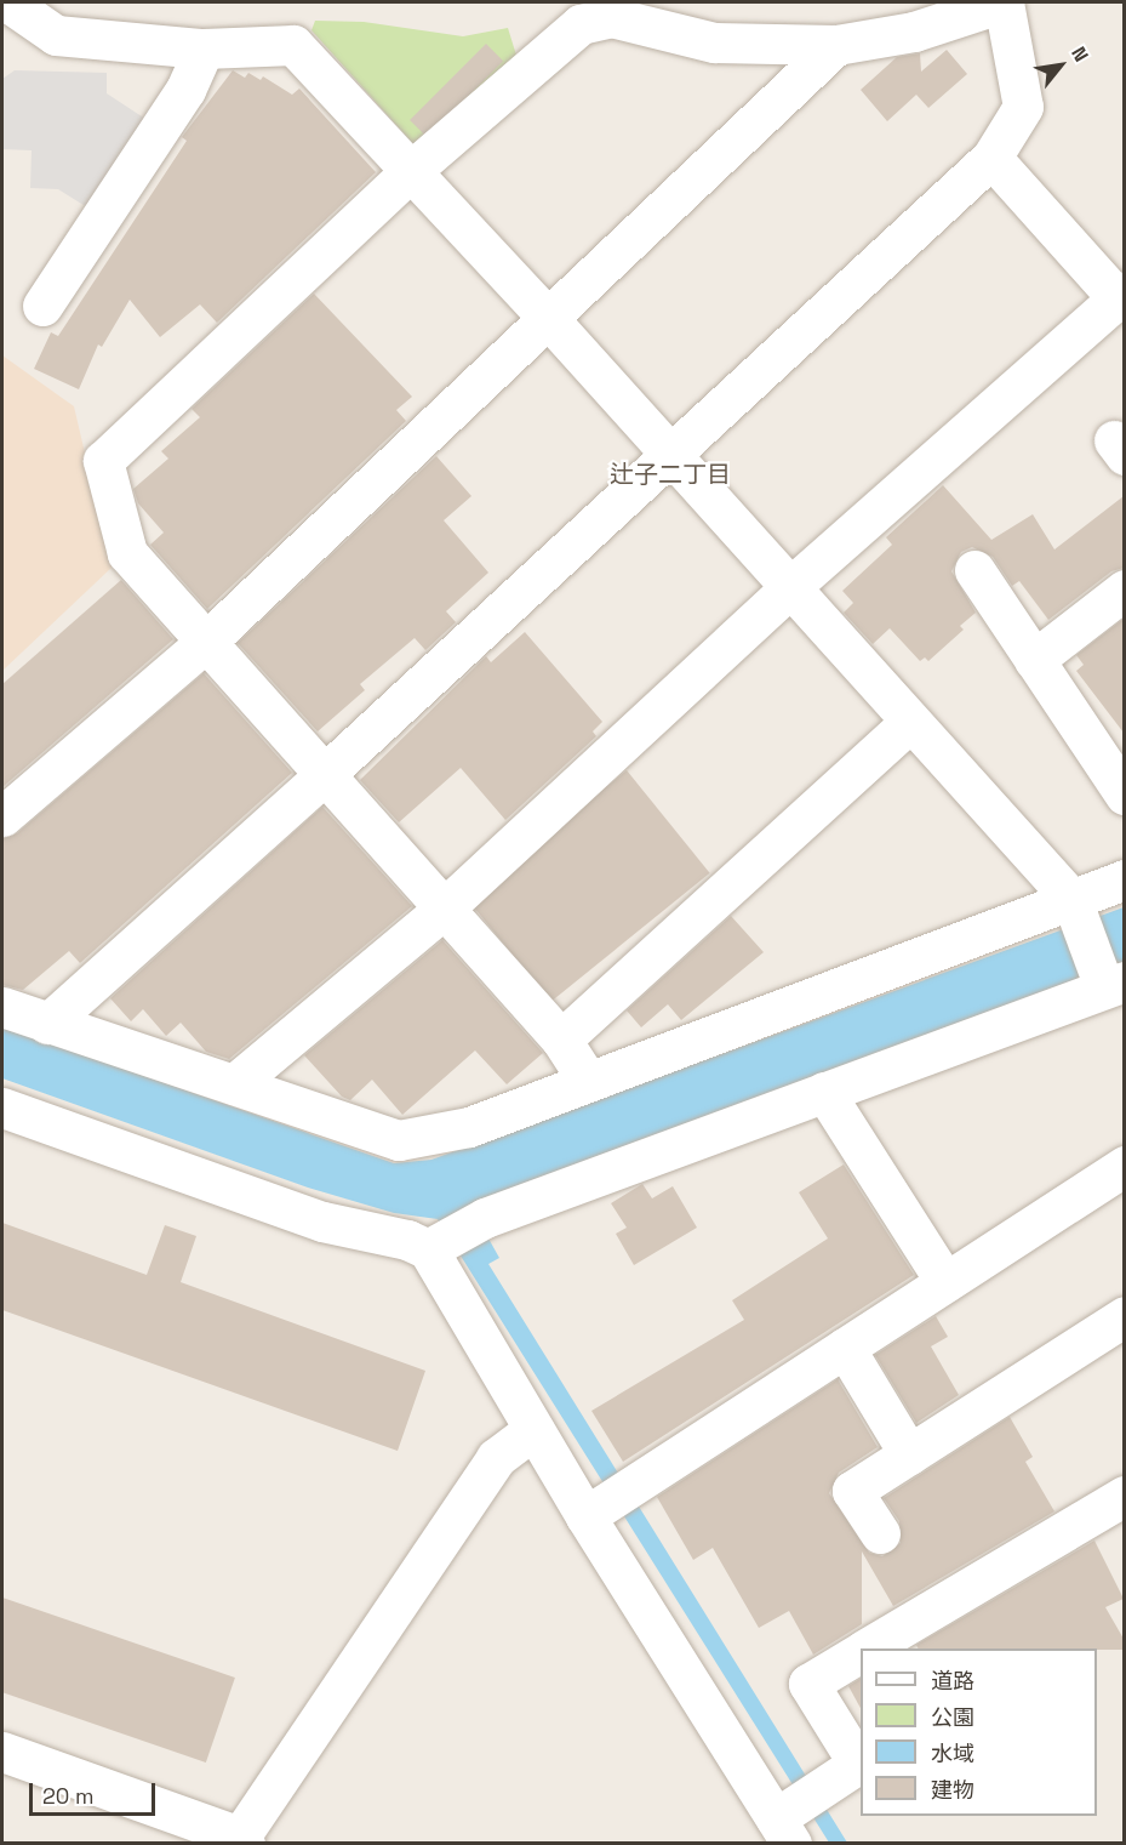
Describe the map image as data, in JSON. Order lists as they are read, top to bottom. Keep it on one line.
{"districts":["辻子二丁目"],"legend":["道路","公園","水域","建物"],"scale_bar":"20 m","north":"top right"}
